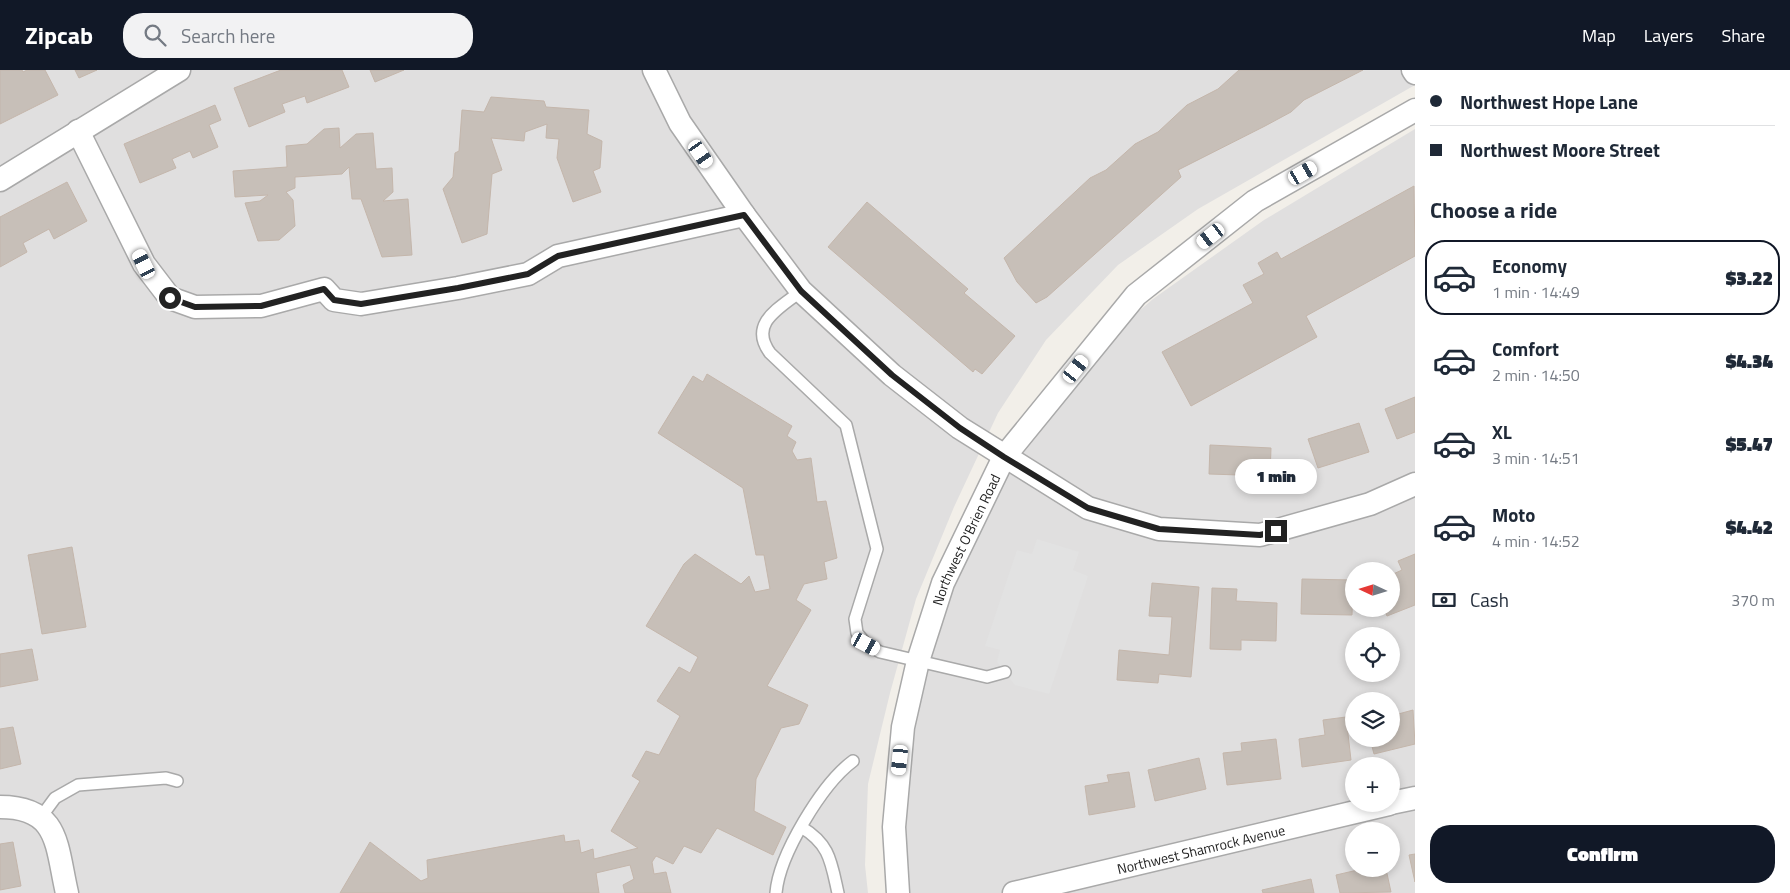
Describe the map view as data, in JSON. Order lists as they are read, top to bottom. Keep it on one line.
{"streets":{"street":["Northwest O'Brien Road","Northwest Shamrock Avenue"]},"north":"left","page":{"header":"Zipcab","search":"Search here","nav":["Map","Layers","Share"],"banner":["Northwest Hope Lane","Northwest Moore Street"],"heading":"Choose a ride","list":[{"name":"Economy","note":"1 min · 14:49","value":"$3.22"},{"name":"Comfort","note":"2 min · 14:50","value":"$4.34"},{"name":"XL","note":"3 min · 14:51","value":"$5.47"},{"name":"Moto","note":"4 min · 14:52","value":"$4.42"}],"bubble":"1 min","map_buttons":["+","−"],"pay":["Cash","370 m"],"buttons":"Confirm"}}
